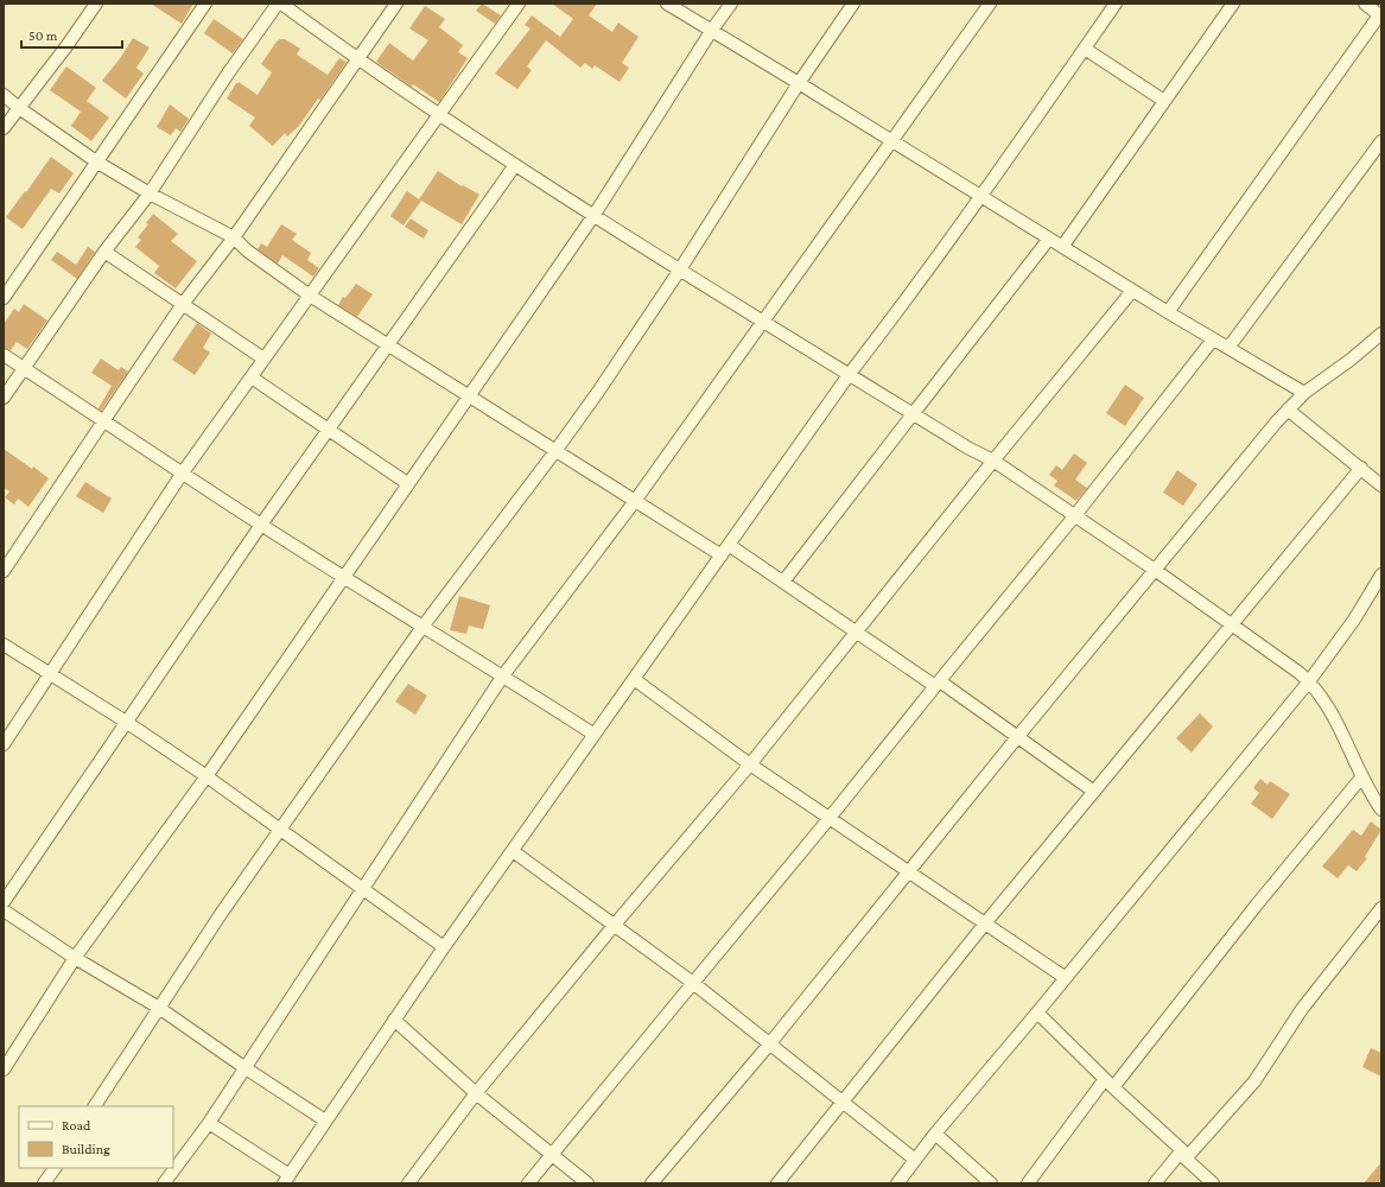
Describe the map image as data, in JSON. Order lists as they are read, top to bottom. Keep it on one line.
{"legend":["Road","Building"],"scale_bar":"50 m"}
